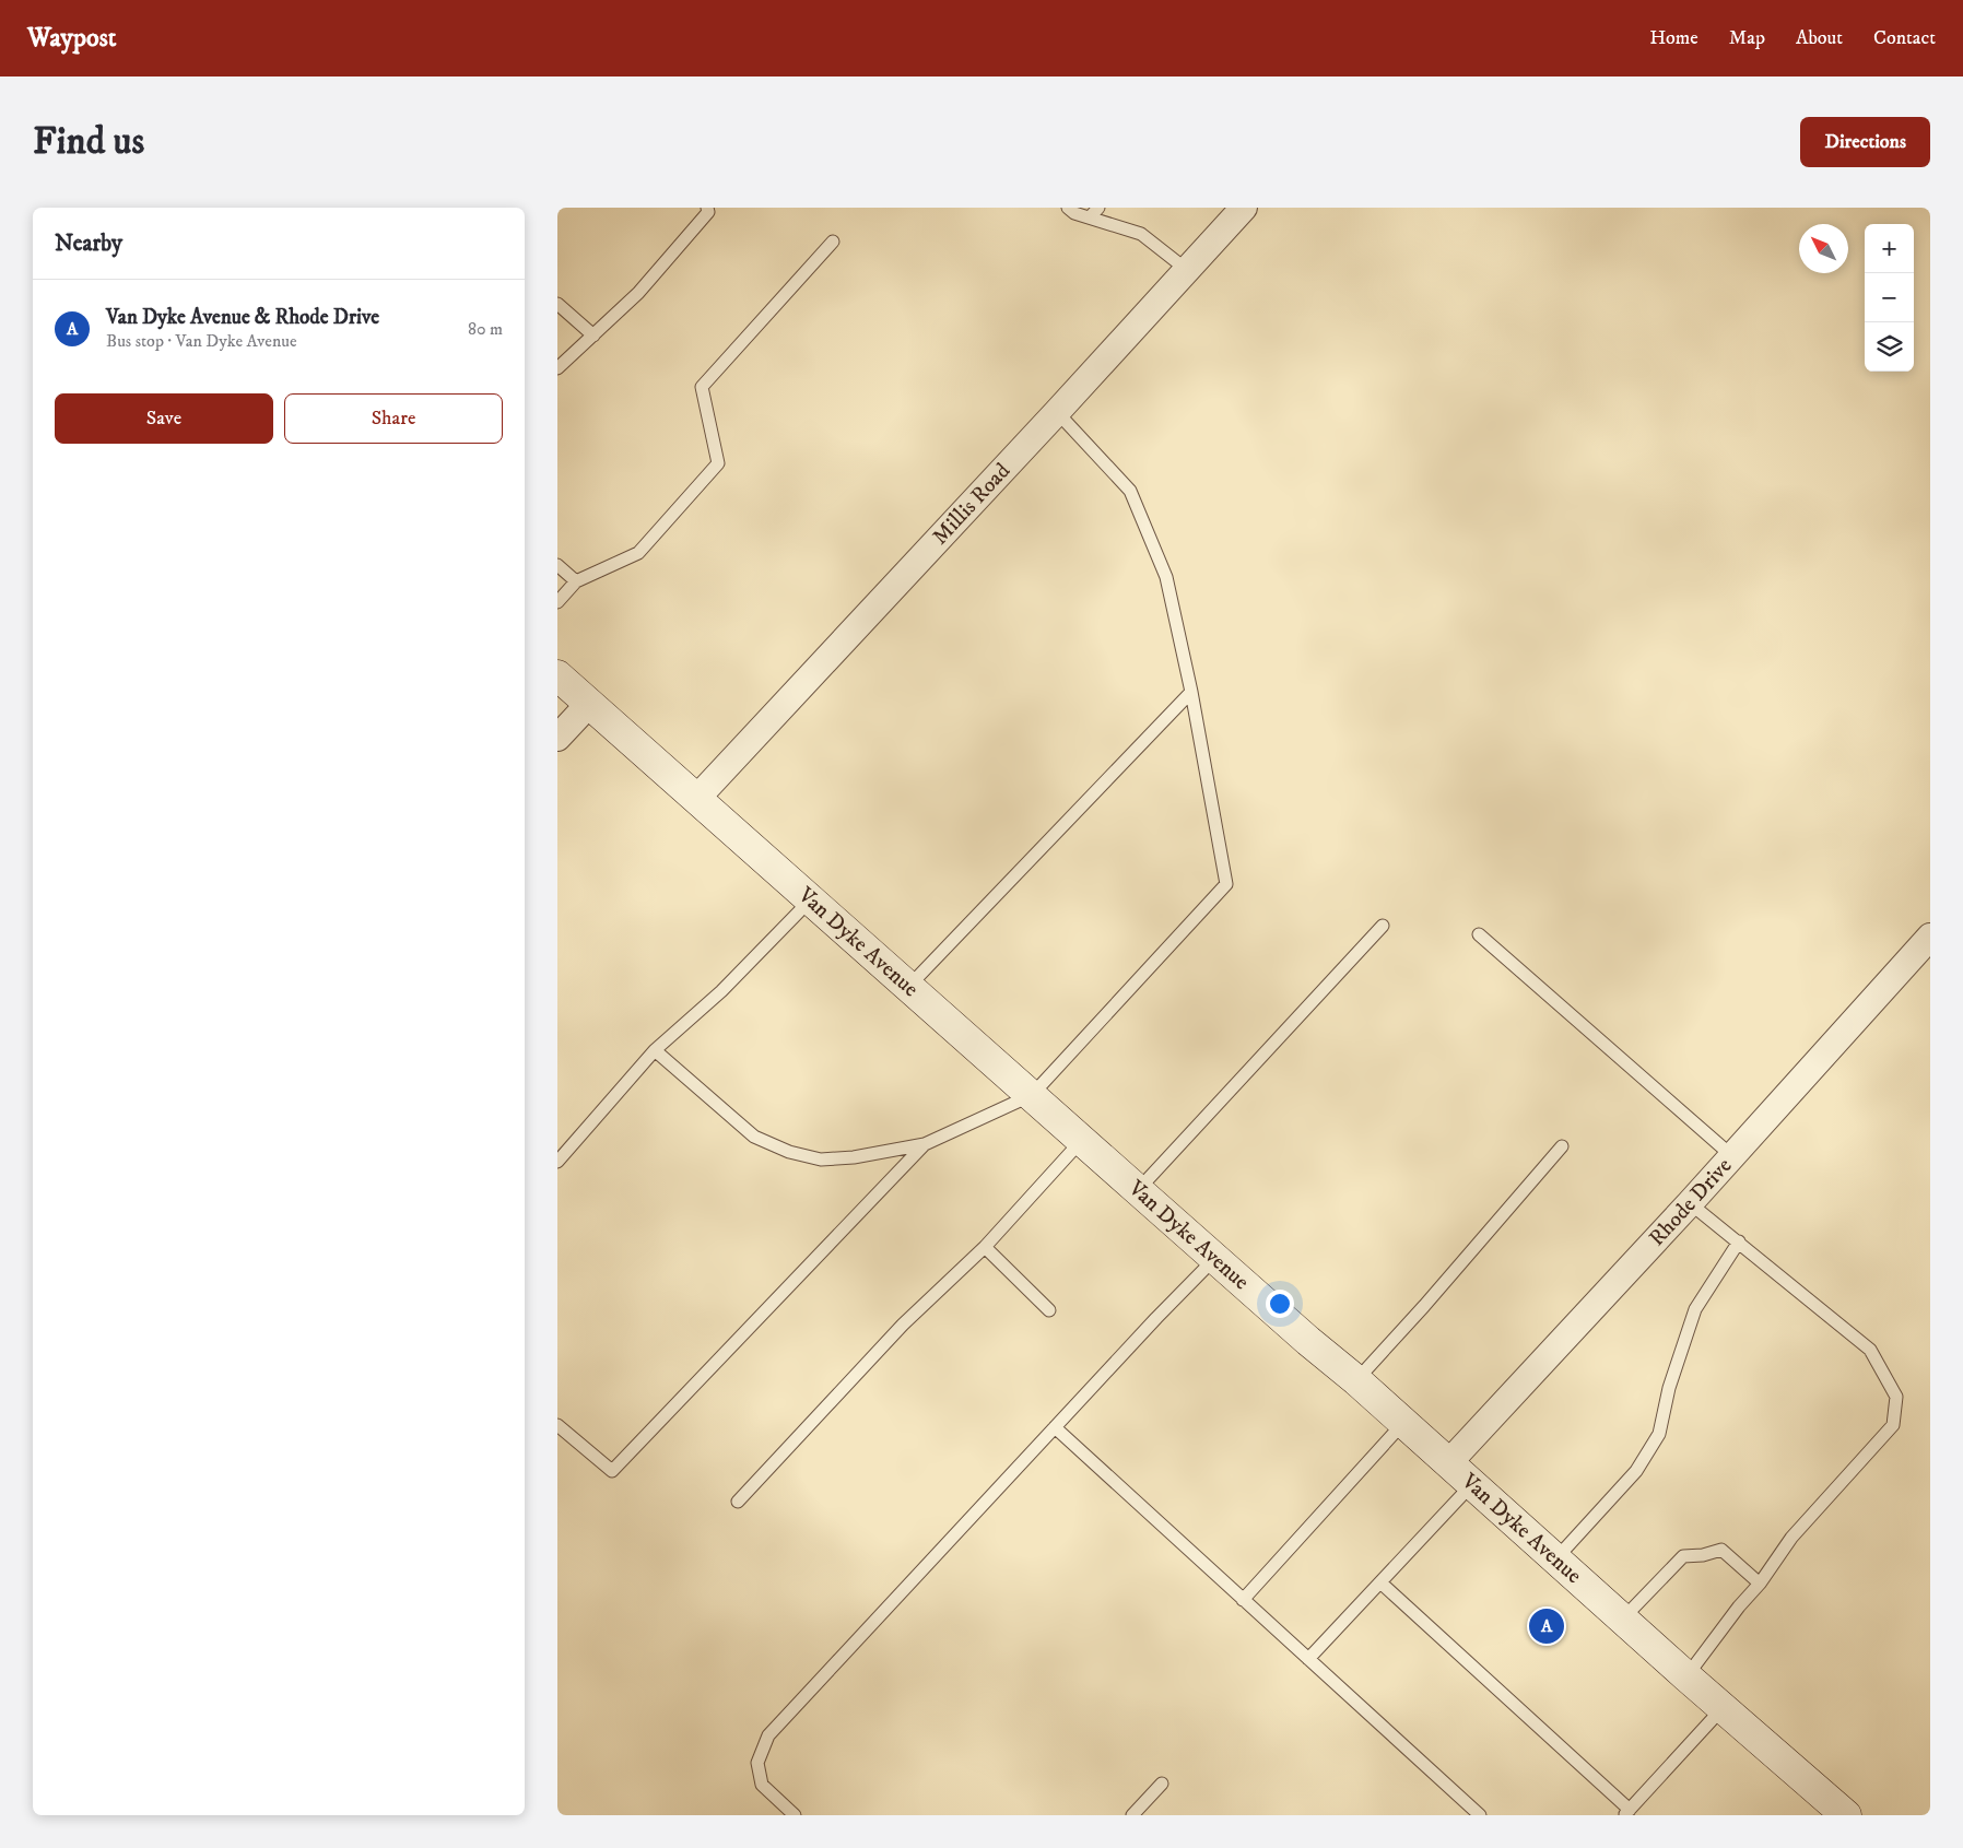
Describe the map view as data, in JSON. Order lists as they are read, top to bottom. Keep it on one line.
{"streets":{"main road":["Van Dyke Avenue"],"street":["Millis Road","Rhode Drive"]},"crossings":[["Millis Road","Van Dyke Avenue"],["Van Dyke Avenue","Rhode Drive"]],"north":"top left","page":{"header":"Waypost","nav":["Home","Map","About","Contact"],"buttons":["Directions",["Save","Share"]],"title":"Find us","heading":"Nearby","map_buttons":["+","−"],"list":[{"mark":"A","name":"Van Dyke Avenue & Rhode Drive","note":"Bus stop · Van Dyke Avenue","value":"80 m"}],"pins":"A"}}
